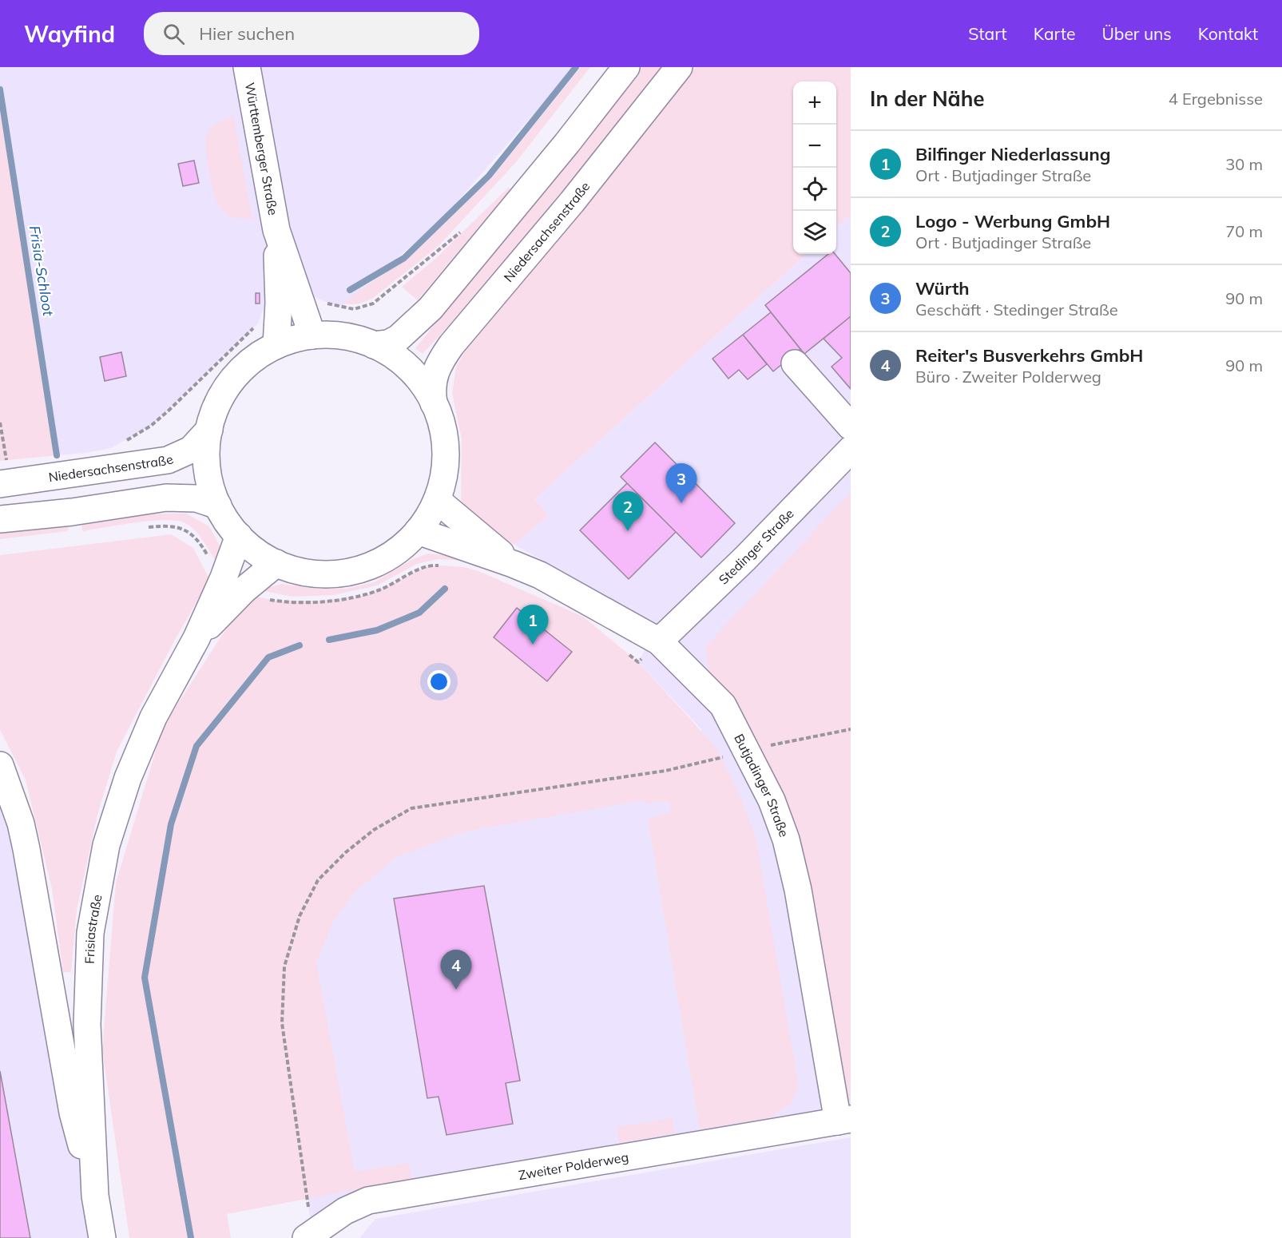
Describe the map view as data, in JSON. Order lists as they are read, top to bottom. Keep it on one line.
{"streets":{"main road":["Württemberger Straße","Niedersachsenstraße","Stedinger Straße","Butjadinger Straße","Frisiastraße","Zweiter Polderweg"]},"crossings":[["Württemberger Straße","Niedersachsenstraße"],["Niedersachsenstraße","Butjadinger Straße"],["Niedersachsenstraße","Frisiastraße"],["Stedinger Straße","Butjadinger Straße"],["Butjadinger Straße","Zweiter Polderweg"]],"water":["Frisia-Schloot"],"page":{"header":"Wayfind","search":"Hier suchen","nav":["Start","Karte","Über uns","Kontakt"],"heading":["In der Nähe","4 Ergebnisse"],"map_buttons":["+","−"],"list":[{"mark":"1","name":"Bilfinger Niederlassung","note":"Ort · Butjadinger Straße","value":"30 m"},{"mark":"2","name":"Logo - Werbung GmbH","note":"Ort · Butjadinger Straße","value":"70 m"},{"mark":"3","name":"Würth","note":"Geschäft · Stedinger Straße","value":"90 m"},{"mark":"4","name":"Reiter's Busverkehrs GmbH","note":"Büro · Zweiter Polderweg","value":"90 m"}],"pins":["3","2","1","4"]}}
